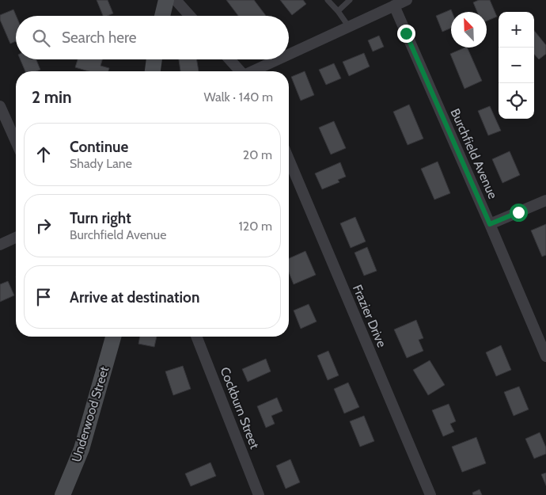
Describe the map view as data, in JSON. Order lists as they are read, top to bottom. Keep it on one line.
{"streets":{"street":["Burchfield Avenue","Frazier Drive","Cockburn Street","Underwood Street"]},"north":"top left","page":{"map_buttons":["+","−"],"search":"Search here","heading":["2 min","Walk · 140 m"],"list":[["Continue","Shady Lane","20 m"],["Turn right","Burchfield Avenue","120 m"],"Arrive at destination"]}}
